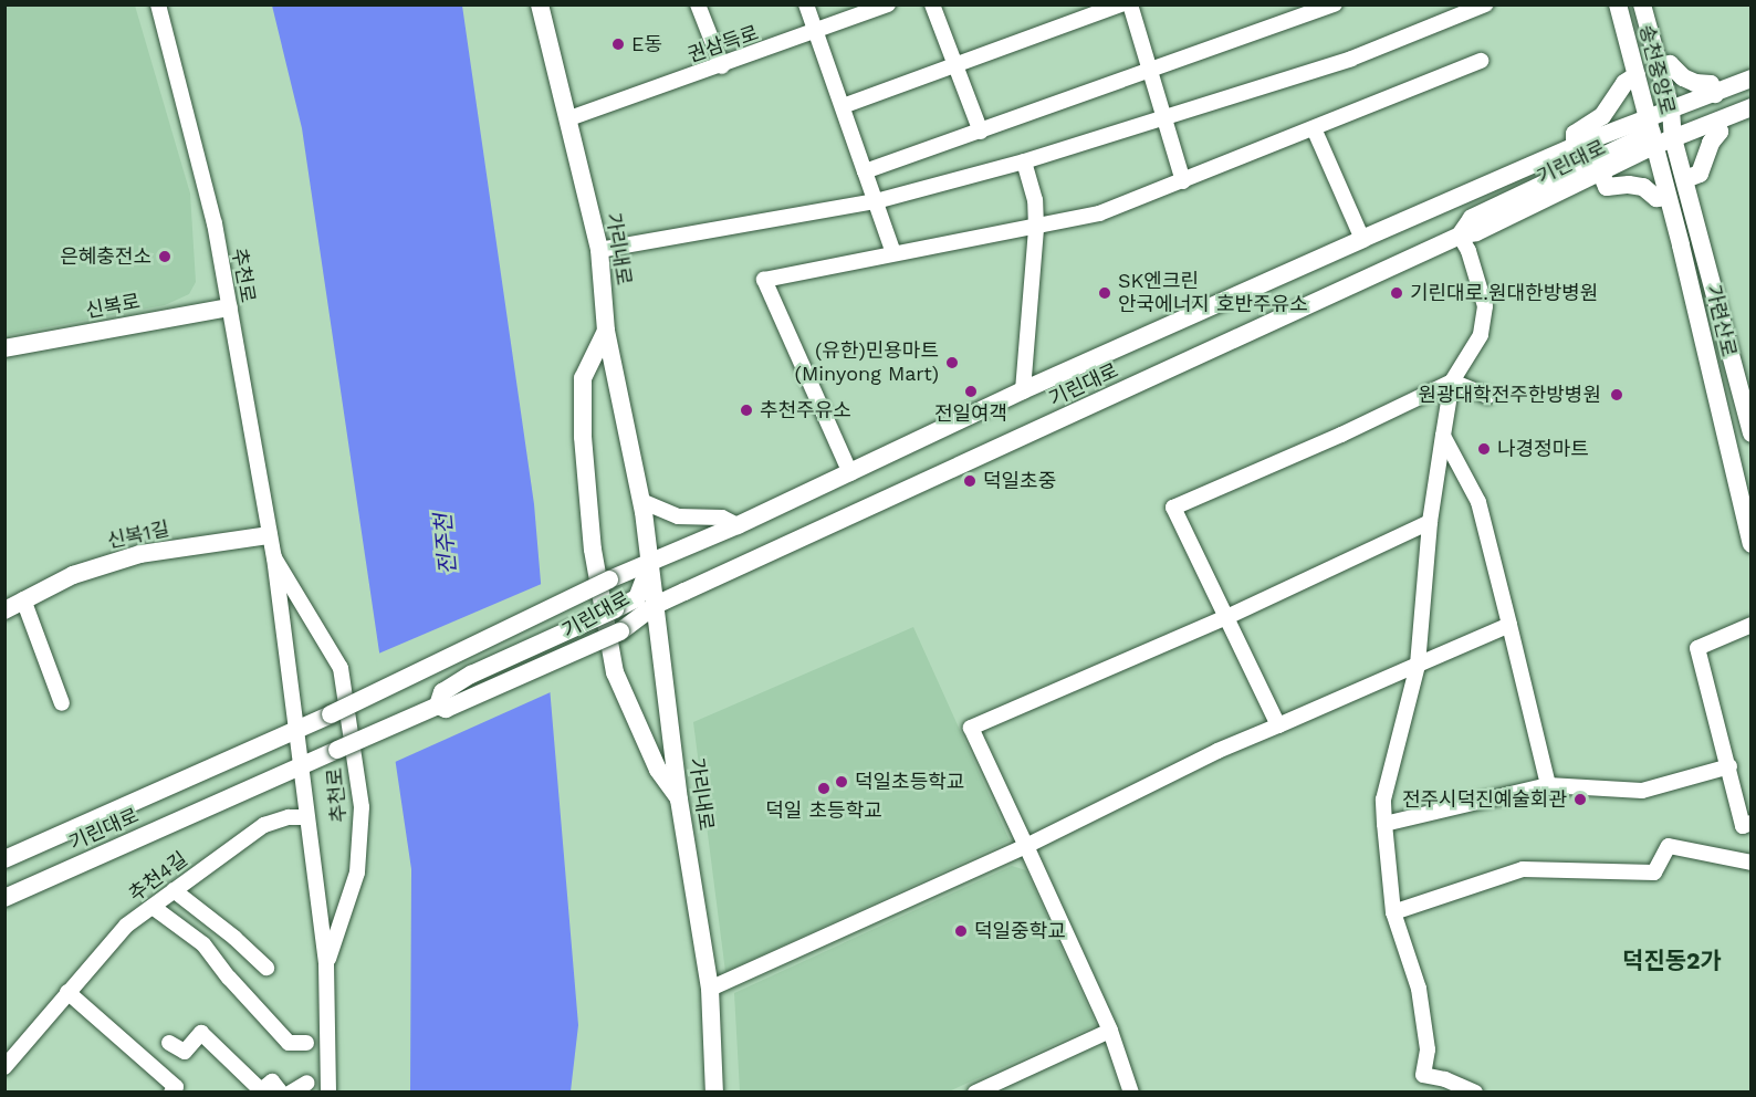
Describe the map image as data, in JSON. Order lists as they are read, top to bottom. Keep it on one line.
{"streets":{"street":["권삼득로","송천중앙로","기린대로","가리내로","추천로","신복로","가련산로","신복1길","추천4길"]},"crossings":[["권삼득로","가리내로"],["송천중앙로","기린대로"],["송천중앙로","가련산로"],["기린대로","가리내로"],["기린대로","추천로"],["기린대로","가련산로"],["추천로","신복로"],["추천로","신복1길"],["추천로","추천4길"]],"districts":["덕진동2가"],"water":["전주천"],"places":["E동","은혜충전소","SK엔크린 안국에너지 호반주유소","기린대로.원대한방병원","(유한)민용마트 (Minyong Mart)","전일여객","원광대학전주한방병원","추천주유소","나경정마트","덕일초중","덕일초등학교","덕일 초등학교","전주시덕진예술회관","덕일중학교"]}
